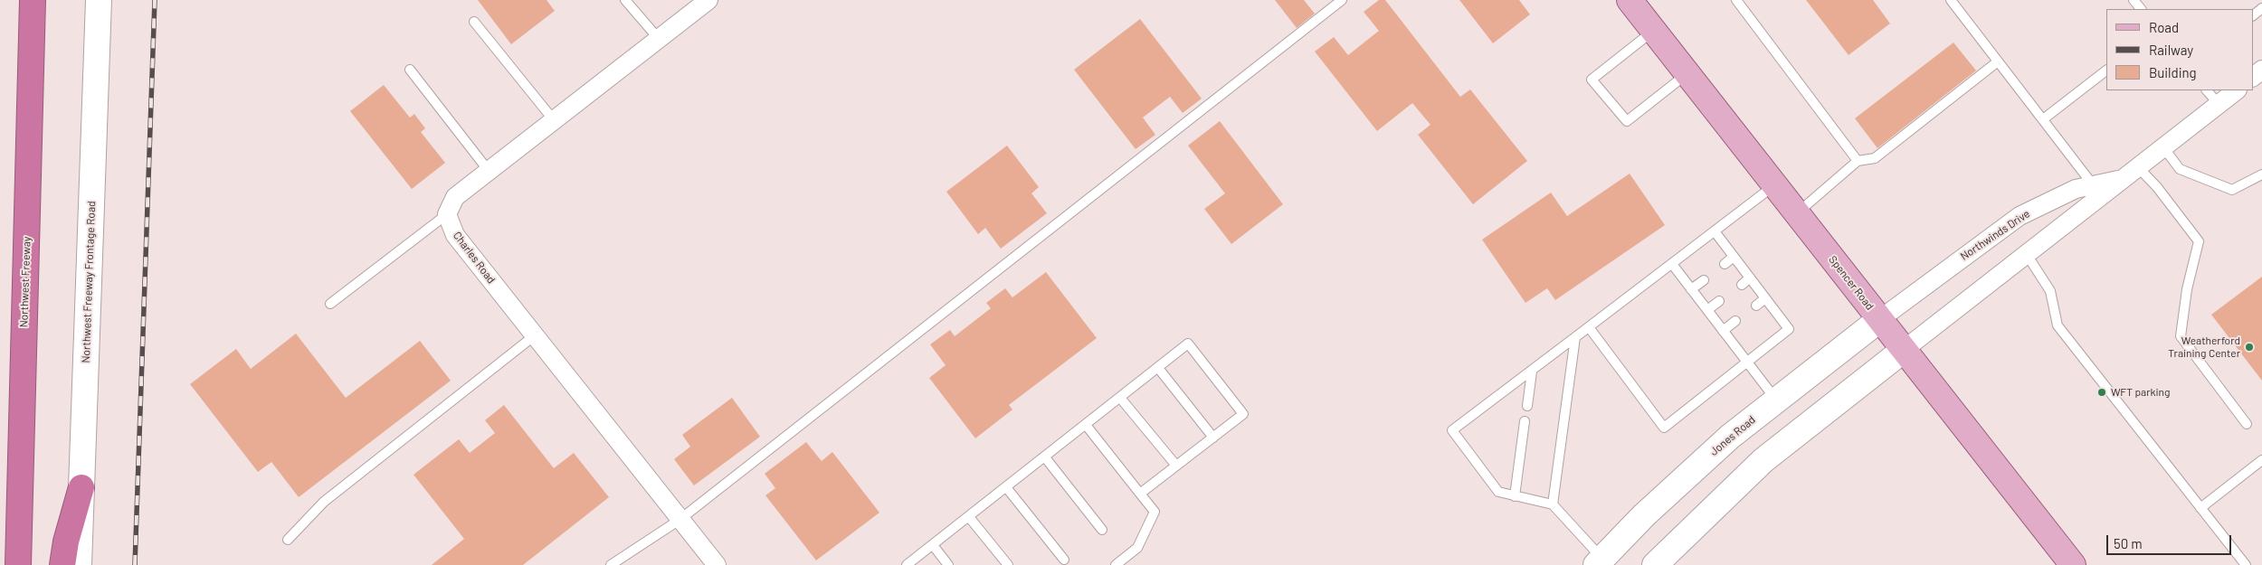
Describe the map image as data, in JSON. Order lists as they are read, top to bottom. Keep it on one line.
{"streets":{"highway":["Northwest Freeway"],"main road":["Northwest Freeway Frontage Road","Spencer Road","Jones Road"],"street":["Northwinds Drive","Charles Road"]},"crossings":[["Northwinds Drive","Spencer Road"],["Northwinds Drive","Jones Road"],["Spencer Road","Jones Road"]],"places":["Weatherford Training Center","WFT parking"],"legend":["Road","Railway","Building"],"scale_bar":"50 m"}
